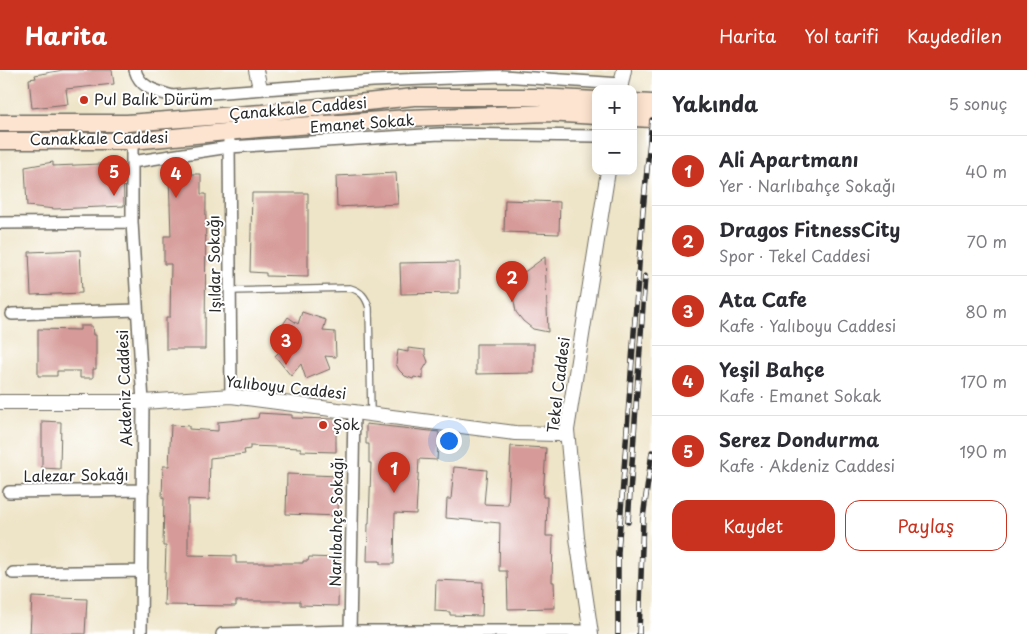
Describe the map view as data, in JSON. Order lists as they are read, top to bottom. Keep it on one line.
{"streets":{"main road":["Çanakkale Caddesi","Canakkale Caddesi"],"street":["Emanet Sokak","Işıldar Sokağı","Tekel Caddesi","Akdeniz Caddesi","Yalıboyu Caddesi","Lalezar Sokağı","Narlıbahçe Sokağı"]},"crossings":[["Çanakkale Caddesi","Canakkale Caddesi"],["Emanet Sokak","Canakkale Caddesi"],["Emanet Sokak","Işıldar Sokağı"],["Emanet Sokak","Akdeniz Caddesi"],["Canakkale Caddesi","Işıldar Sokağı"],["Canakkale Caddesi","Akdeniz Caddesi"],["Işıldar Sokağı","Yalıboyu Caddesi"],["Tekel Caddesi","Yalıboyu Caddesi"],["Akdeniz Caddesi","Yalıboyu Caddesi"],["Akdeniz Caddesi","Lalezar Sokağı"],["Yalıboyu Caddesi","Narlıbahçe Sokağı"]],"places":["Pul Balık Dürüm","Şok"],"page":{"header":"Harita","nav":["Harita","Yol tarifi","Kaydedilen"],"heading":["Yakında","5 sonuç"],"map_buttons":["+","−"],"list":[{"mark":"1","name":"Ali Apartmanı","note":"Yer · Narlıbahçe Sokağı","value":"40 m"},{"mark":"2","name":"Dragos FitnessCity","note":"Spor · Tekel Caddesi","value":"70 m"},{"mark":"3","name":"Ata Cafe","note":"Kafe · Yalıboyu Caddesi","value":"80 m"},{"mark":"4","name":"Yeşil Bahçe","note":"Kafe · Emanet Sokak","value":"170 m"},{"mark":"5","name":"Serez Dondurma","note":"Kafe · Akdeniz Caddesi","value":"190 m"}],"pins":["5","4","2","3","1"],"buttons":["Kaydet","Paylaş"]}}
